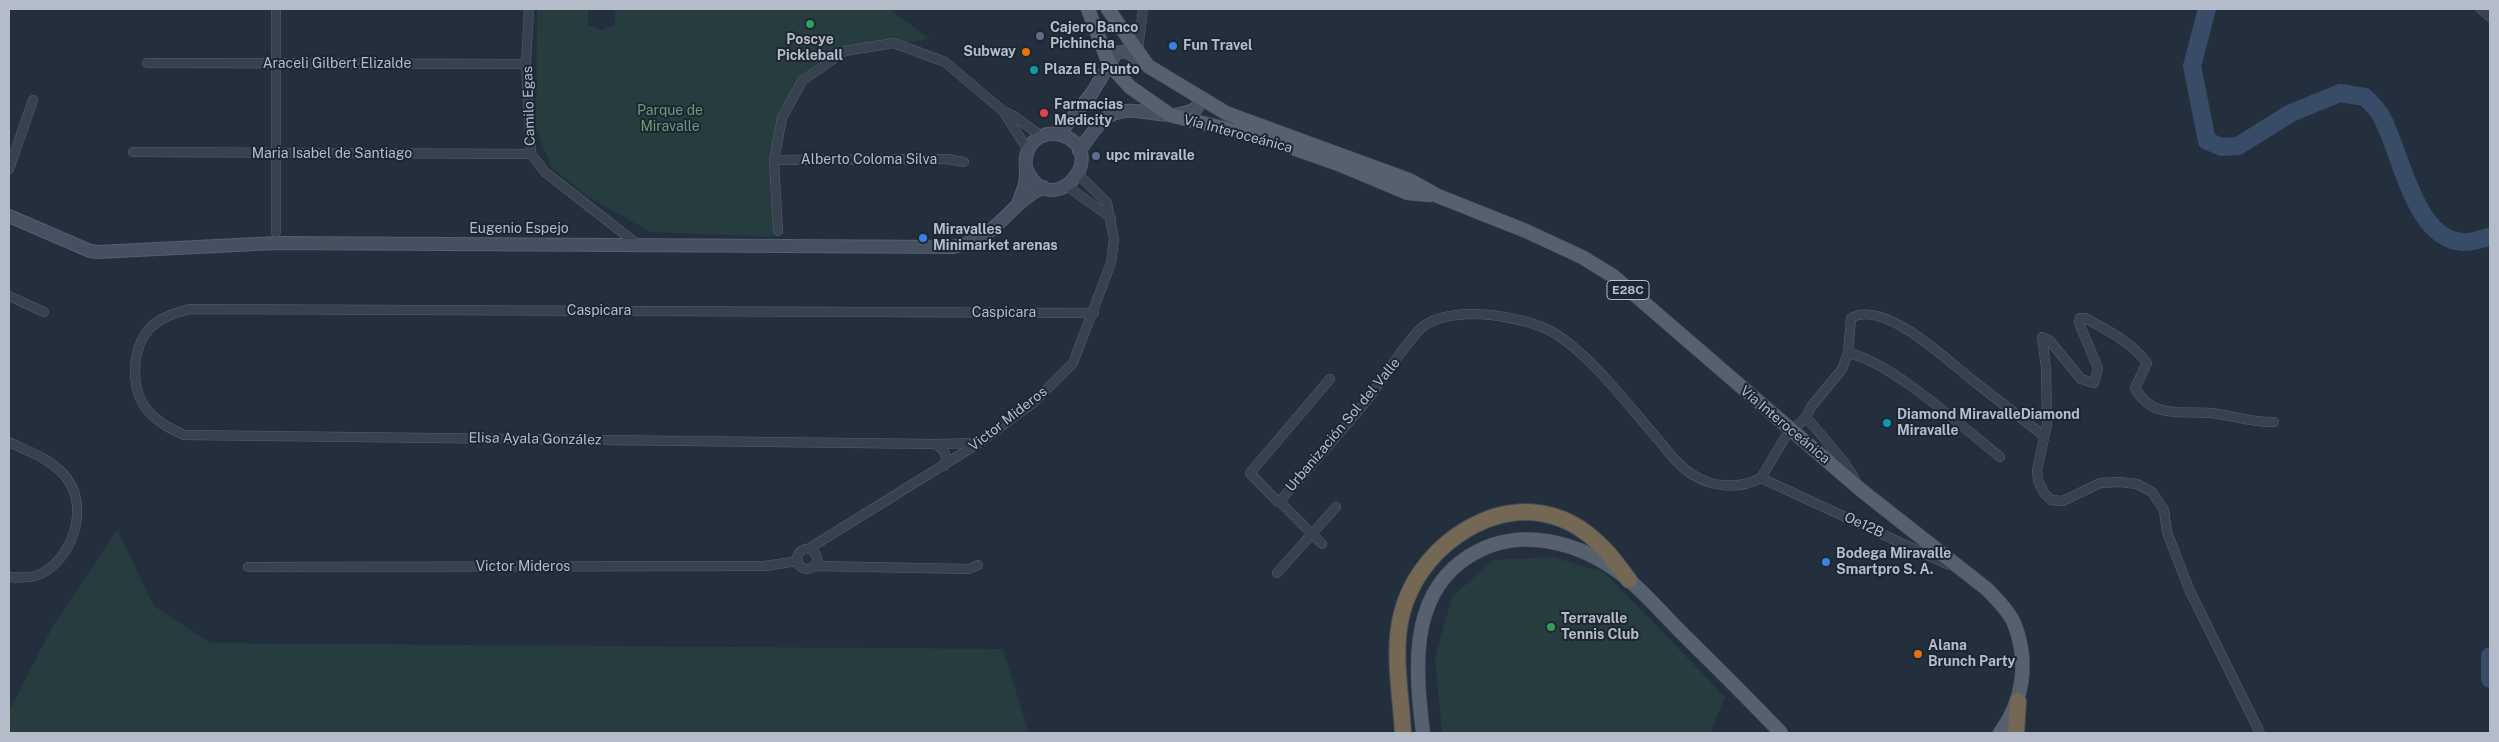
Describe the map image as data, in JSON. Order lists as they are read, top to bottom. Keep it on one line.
{"streets":{"main road":["Vía Interoceánica","E28C"],"street":["Araceli Gilbert Elizalde","Camilo Egas","Maria Isabel de Santiago","Alberto Coloma Silva","Eugenio Espejo","Caspicara","Victor Mideros","Urbanización Sol del Valle","Elisa Ayala González","Oe12B"]},"crossings":[["Araceli Gilbert Elizalde","Camilo Egas"],["Camilo Egas","Maria Isabel de Santiago"],["Camilo Egas","Eugenio Espejo"],["Vía Interoceánica","Oe12B"],["Eugenio Espejo","Victor Mideros"],["Caspicara","Victor Mideros"],["Caspicara","Elisa Ayala González"],["Victor Mideros","Elisa Ayala González"],["Urbanización Sol del Valle","Oe12B"]],"parks":["Parque de Miravalle"],"places":["Poscye Pickleball","Cajero Banco Pichincha","Fun Travel","Subway","Plaza El Punto","Farmacias Medicity","upc miravalle","Miravalles Minimarket arenas","Diamond MiravalleDiamond Miravalle","Bodega Miravalle Smartpro S. A.","Terravalle Tennis Club","Alana Brunch Party"]}
